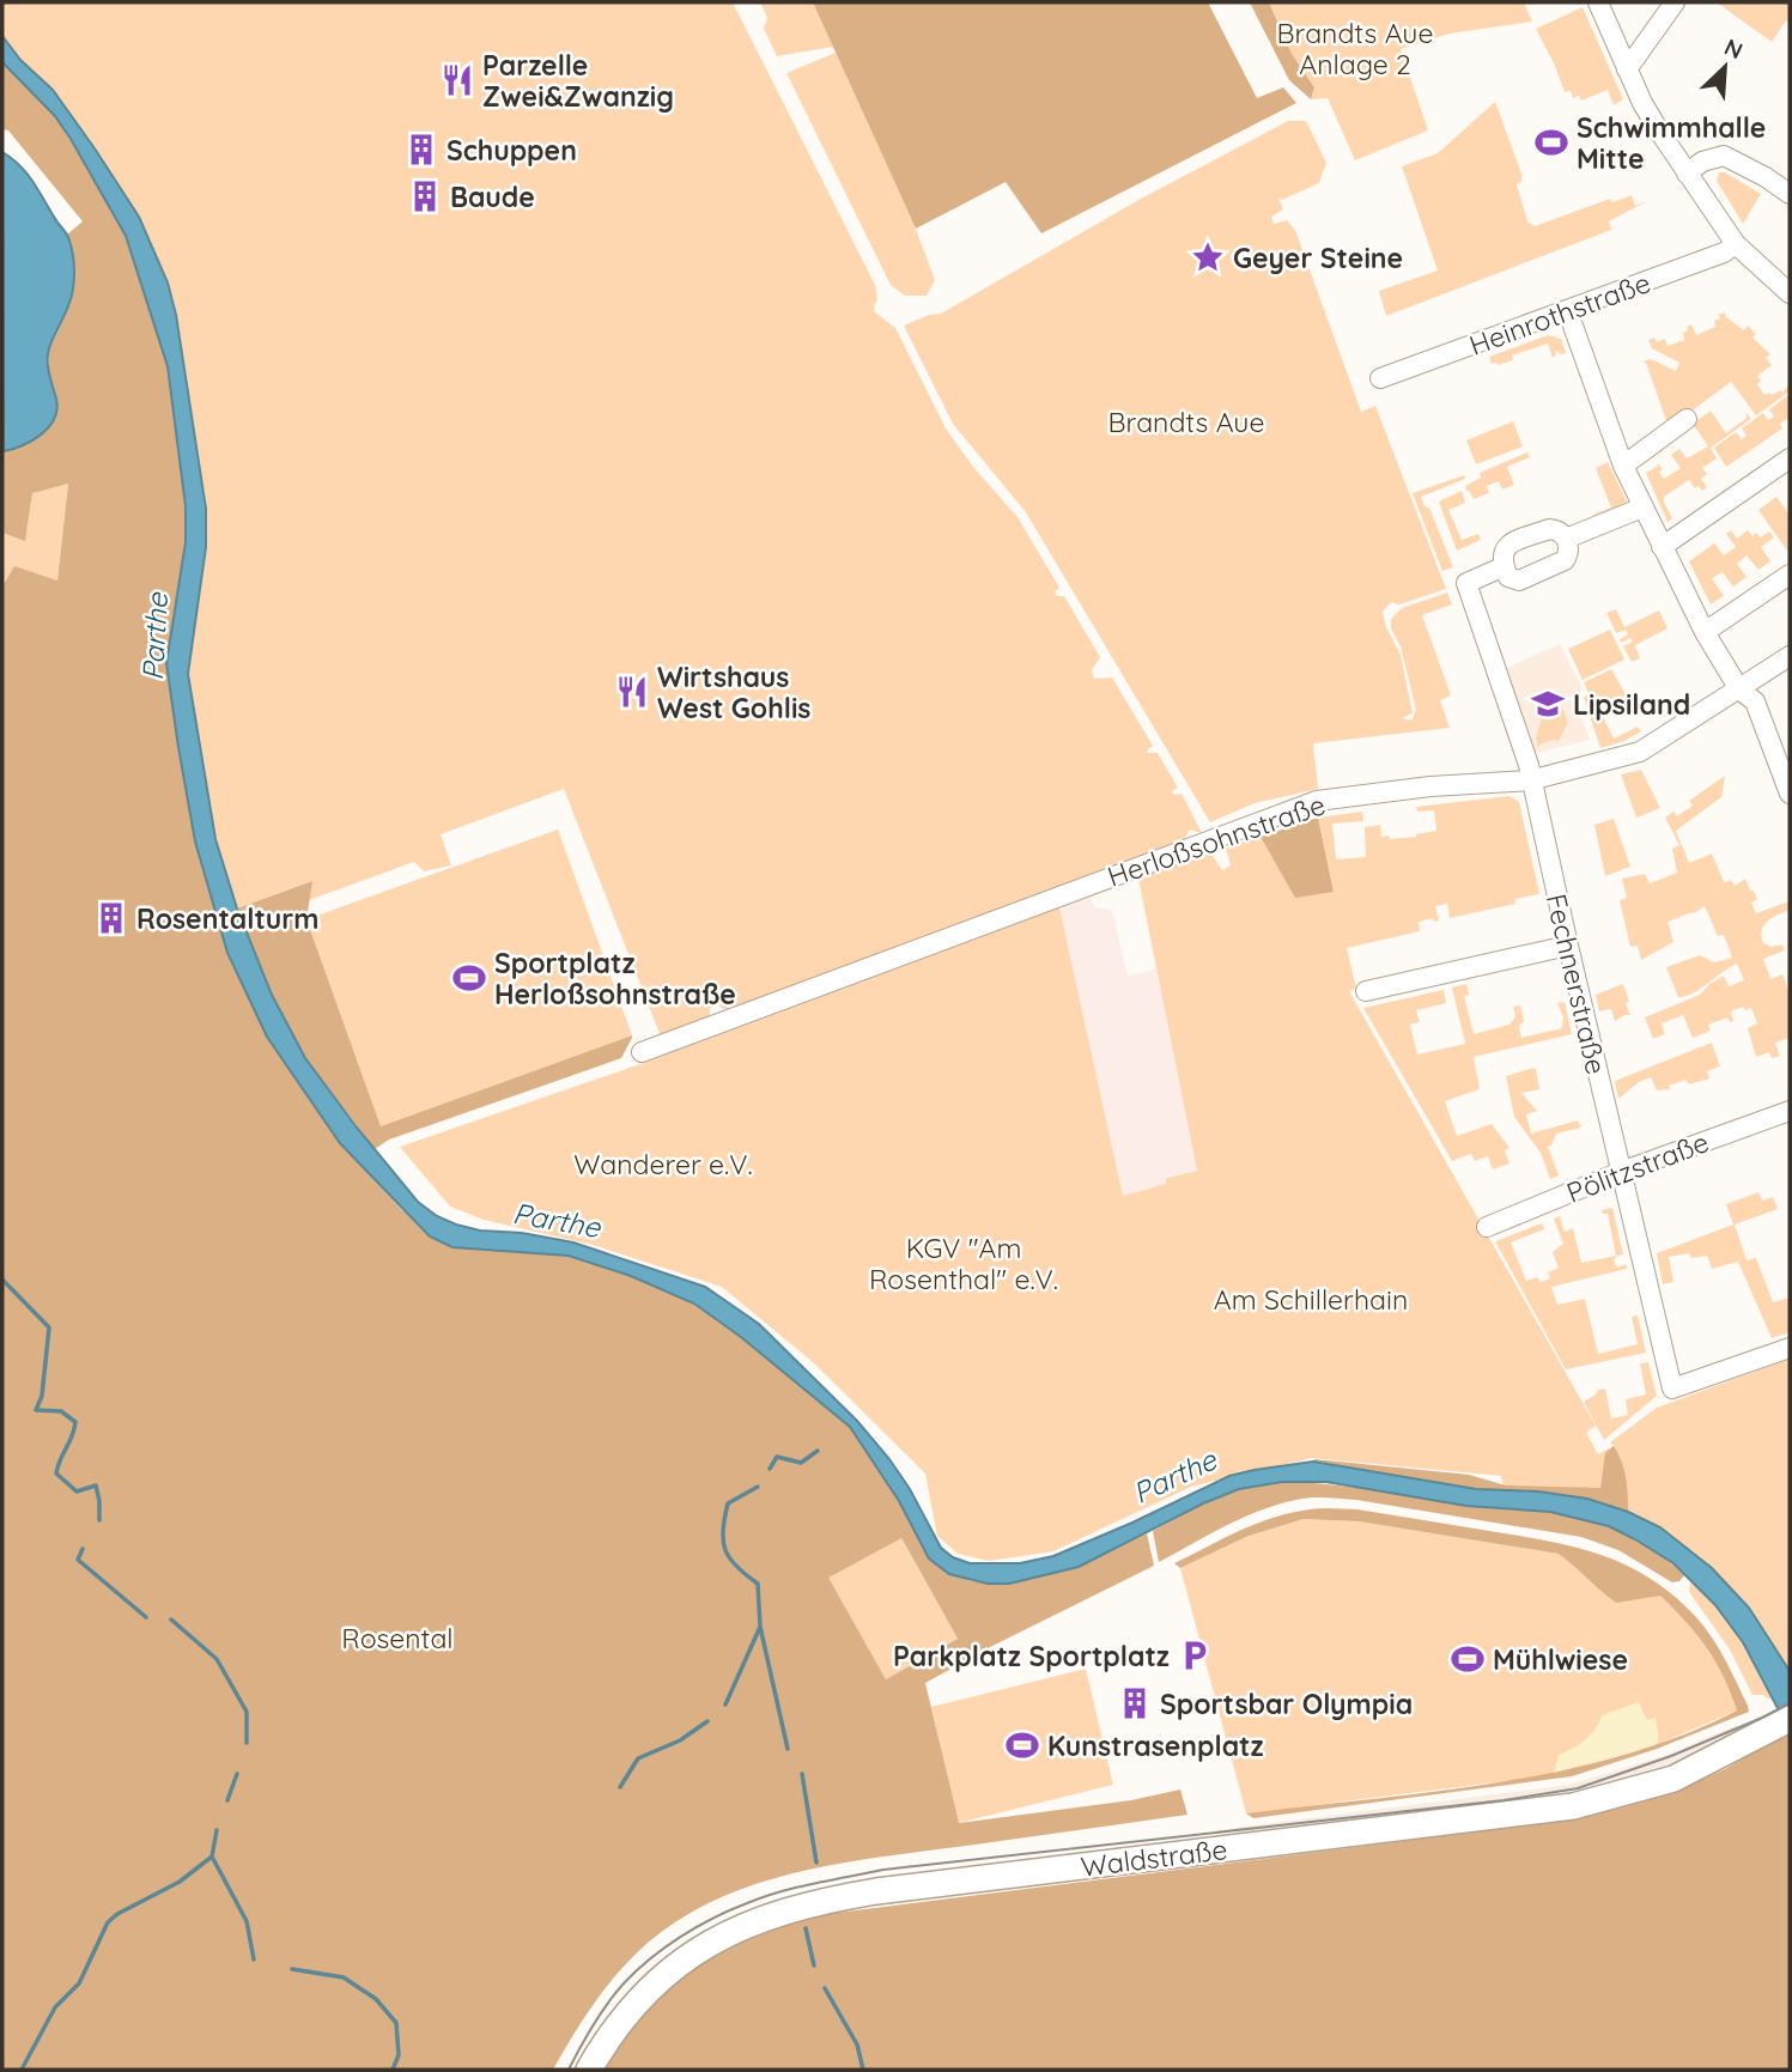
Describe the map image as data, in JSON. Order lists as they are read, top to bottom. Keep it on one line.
{"streets":{"main road":["Waldstraße"],"street":["Heinrothstraße","Herloßsohnstraße","Fechnerstraße","Pölitzstraße"]},"crossings":[["Herloßsohnstraße","Fechnerstraße"],["Fechnerstraße","Pölitzstraße"]],"water":["Parthe"],"parks":["Brandts Aue Anlage 2","Brandts Aue","Wanderer e.V.","KGV \"Am Rosenthal\" e.V.","Am Schillerhain","Rosental"],"places":{"restaurant":["Parzelle Zwei&Zwanzig","Wirtshaus West Gohlis"],"sports":["Schwimmhalle Mitte","Sportplatz Herloßsohnstraße","Mühlwiese","Kunstrasenplatz"],"building":["Schuppen","Baude","Rosentalturm","Sportsbar Olympia"],"place":["Geyer Steine"],"school or university":["Lipsiland"],"parking":["Parkplatz Sportplatz"]},"north":"top right"}
